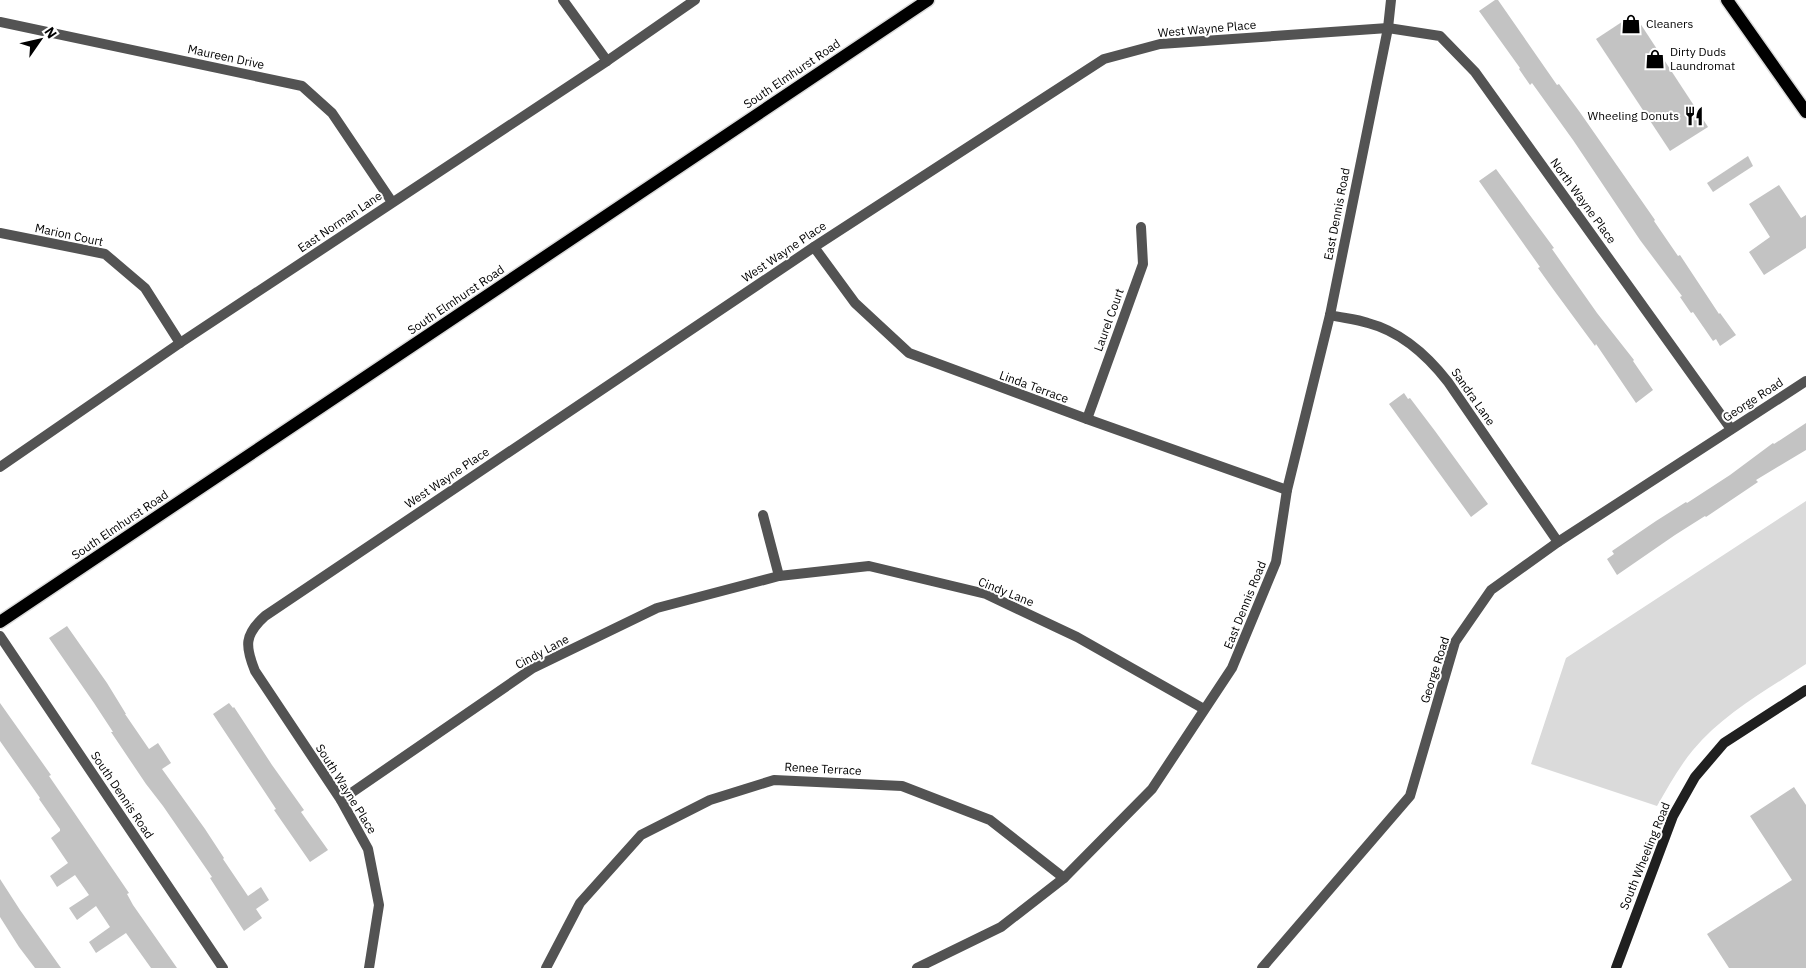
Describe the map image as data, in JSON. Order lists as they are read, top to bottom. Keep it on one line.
{"streets":{"main road":["South Elmhurst Road","South Wheeling Road"],"street":["West Wayne Place","Maureen Drive","North Wayne Place","East Dennis Road","East Norman Lane","Marion Court","Laurel Court","Linda Terrace","Sandra Lane","George Road","Cindy Lane","Renee Terrace","South Wayne Place","South Dennis Road"]},"crossings":[["West Wayne Place","North Wayne Place"],["West Wayne Place","East Dennis Road"],["West Wayne Place","Linda Terrace"],["West Wayne Place","South Wayne Place"],["Maureen Drive","East Norman Lane"],["North Wayne Place","East Dennis Road"],["North Wayne Place","George Road"],["East Dennis Road","Linda Terrace"],["East Dennis Road","Sandra Lane"],["East Dennis Road","Cindy Lane"],["East Dennis Road","Renee Terrace"],["East Norman Lane","Marion Court"],["Laurel Court","Linda Terrace"],["Sandra Lane","George Road"],["Cindy Lane","South Wayne Place"]],"places":{"shop":["Cleaners","Dirty Duds Laundromat"],"restaurant":["Wheeling Donuts"]},"north":"top right"}
